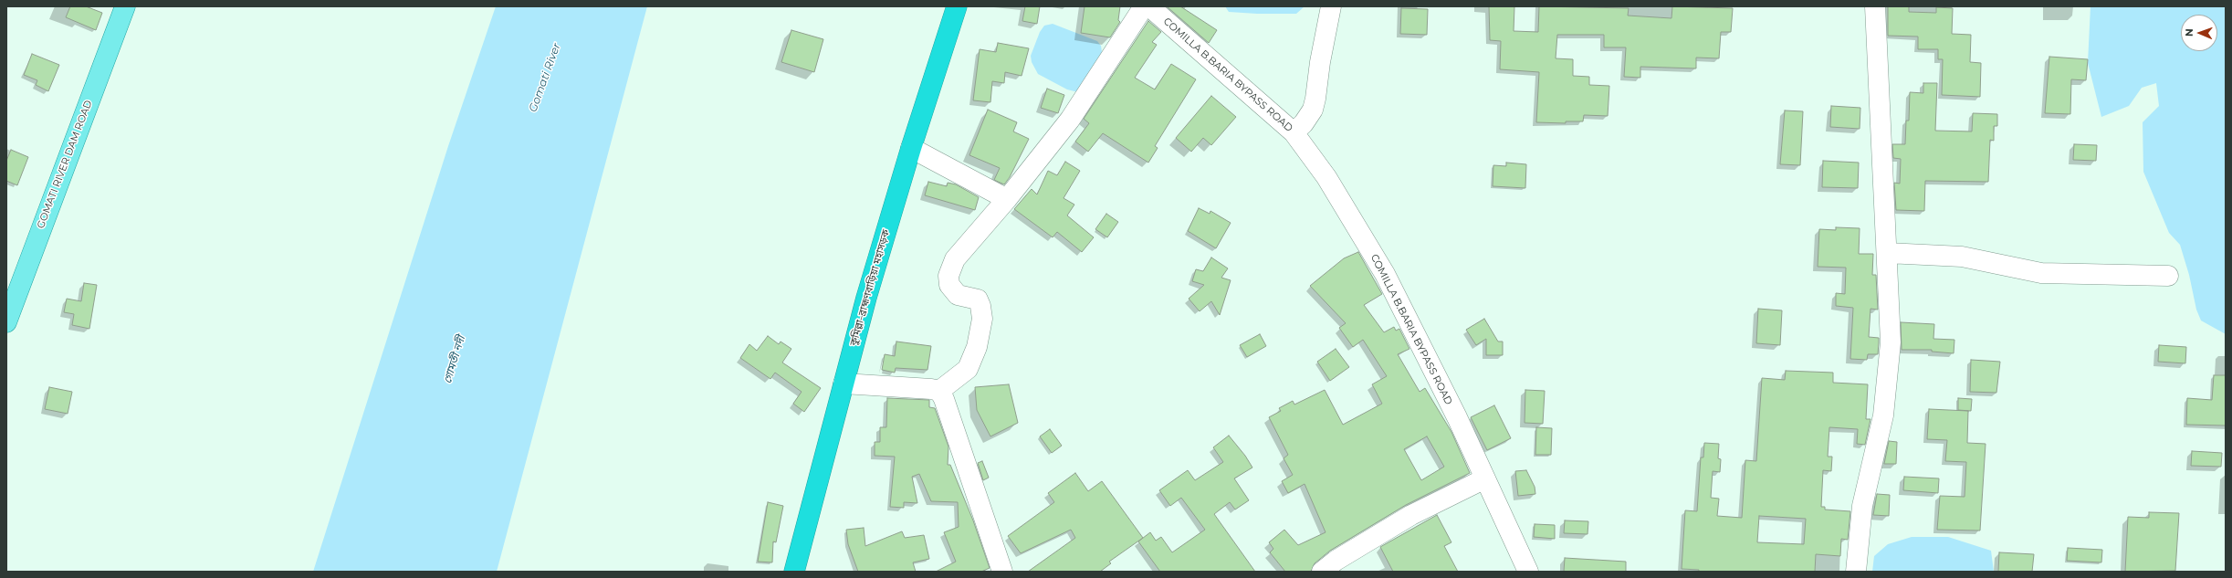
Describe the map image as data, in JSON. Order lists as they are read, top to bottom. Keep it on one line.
{"streets":{"highway":["কুমিল্লা–ব্রাহ্মণবাড়িয়া মহাসড়ক"],"main road":["GOMATI RIVER DAM ROAD"],"street":["COMILLA B.BARIA BYPASS ROAD"]},"water":["Gomati River","গোমতী নদী"],"north":"left"}
